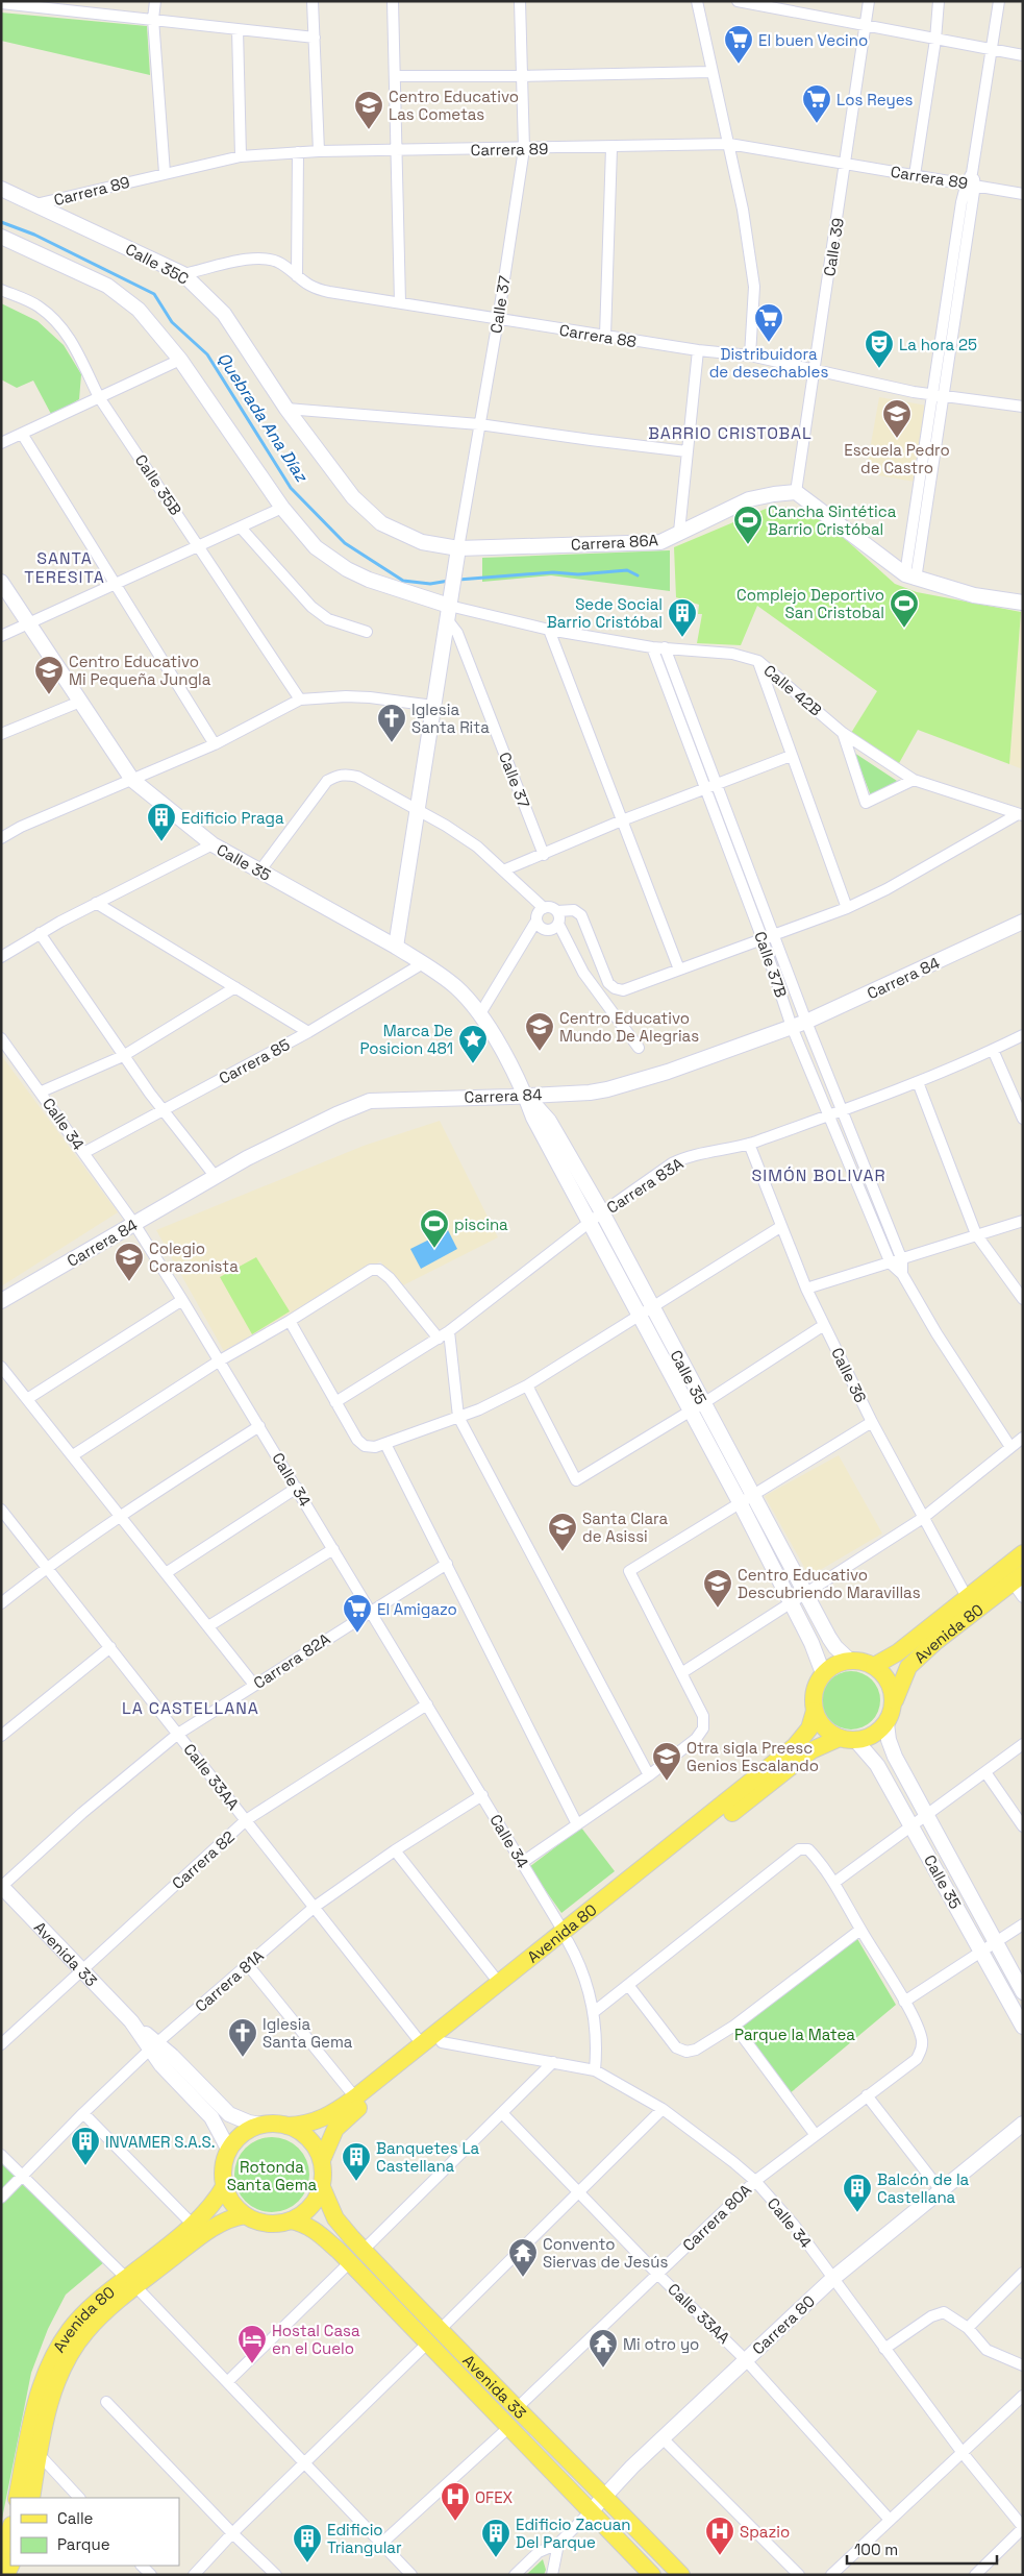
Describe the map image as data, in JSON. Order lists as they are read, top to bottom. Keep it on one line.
{"streets":{"main road":["Avenida 80","Avenida 33"],"street":["Carrera 89","Calle 39","Calle 35C","Calle 37","Carrera 88","Calle 35B","Carrera 86A","Calle 42B","Calle 35","Calle 37B","Carrera 84","Carrera 85","Calle 34","Carrera 83A","Calle 36","Carrera 82A","Calle 33AA","Carrera 82","Carrera 81A","Carrera 80A","Carrera 80"]},"crossings":[["Carrera 89","Calle 39"],["Carrera 89","Calle 35C"],["Carrera 89","Calle 37"],["Calle 39","Carrera 88"],["Calle 39","Carrera 86A"],["Calle 35C","Carrera 88"],["Calle 35C","Carrera 86A"],["Calle 37","Carrera 88"],["Calle 37","Carrera 86A"],["Calle 37","Calle 42B"],["Calle 42B","Calle 37B"],["Calle 35","Carrera 84"],["Calle 35","Carrera 85"],["Calle 35","Carrera 83A"],["Calle 35","Avenida 80"],["Calle 37B","Carrera 84"],["Calle 37B","Carrera 83A"],["Carrera 84","Calle 34"],["Carrera 85","Calle 34"],["Calle 34","Avenida 80"],["Calle 34","Carrera 82A"],["Calle 34","Carrera 82"],["Calle 34","Carrera 81A"],["Calle 34","Carrera 80A"],["Calle 34","Carrera 80"],["Carrera 83A","Calle 36"],["Calle 36","Avenida 80"],["Avenida 80","Calle 33AA"],["Avenida 80","Avenida 33"],["Carrera 82A","Calle 33AA"],["Carrera 82A","Avenida 33"],["Calle 33AA","Carrera 82"],["Calle 33AA","Carrera 81A"],["Calle 33AA","Carrera 80A"],["Calle 33AA","Carrera 80"],["Carrera 82","Avenida 33"],["Avenida 33","Carrera 81A"],["Avenida 33","Carrera 80A"],["Avenida 33","Carrera 80"]],"districts":["BARRIO CRISTOBAL","SANTA TERESITA","SIMÓN BOLIVAR","LA CASTELLANA"],"water":["Quebrada Ana Díaz"],"parks":["Parque la Matea","Rotonda Santa Gema"],"places":{"supermarket":["El buen Vecino","Los Reyes","Distribuidora de desechables","El Amigazo"],"school or university":["Centro Educativo Las Cometas","Escuela Pedro de Castro","Centro Educativo Mi Pequeña Jungla","Centro Educativo Mundo De Alegrias","Colegio Corazonista","Santa Clara de Asissi","Centro Educativo Descubriendo Maravillas","Otra sigla Preesc Genios Escalando"],"theatre":["La hora 25"],"sports":["Cancha Sintética Barrio Cristóbal","Complejo Deportivo San Cristobal","piscina"],"building":["Sede Social Barrio Cristóbal","Edificio Praga","INVAMER S.A.S.","Banquetes La Castellana","Balcón de la Castellana","Edificio Zacuan Del Parque","Edificio Triangular"],"church":["Iglesia Santa Rita","Iglesia Santa Gema"],"place":["Marca De Posicion 481"],"temple":["Convento Siervas de Jesús","Mi otro yo"],"hotel":["Hostal Casa en el Cuelo"],"hospital":["OFEX","Spazio"]},"legend":["Calle","Parque"],"scale_bar":"100 m"}
